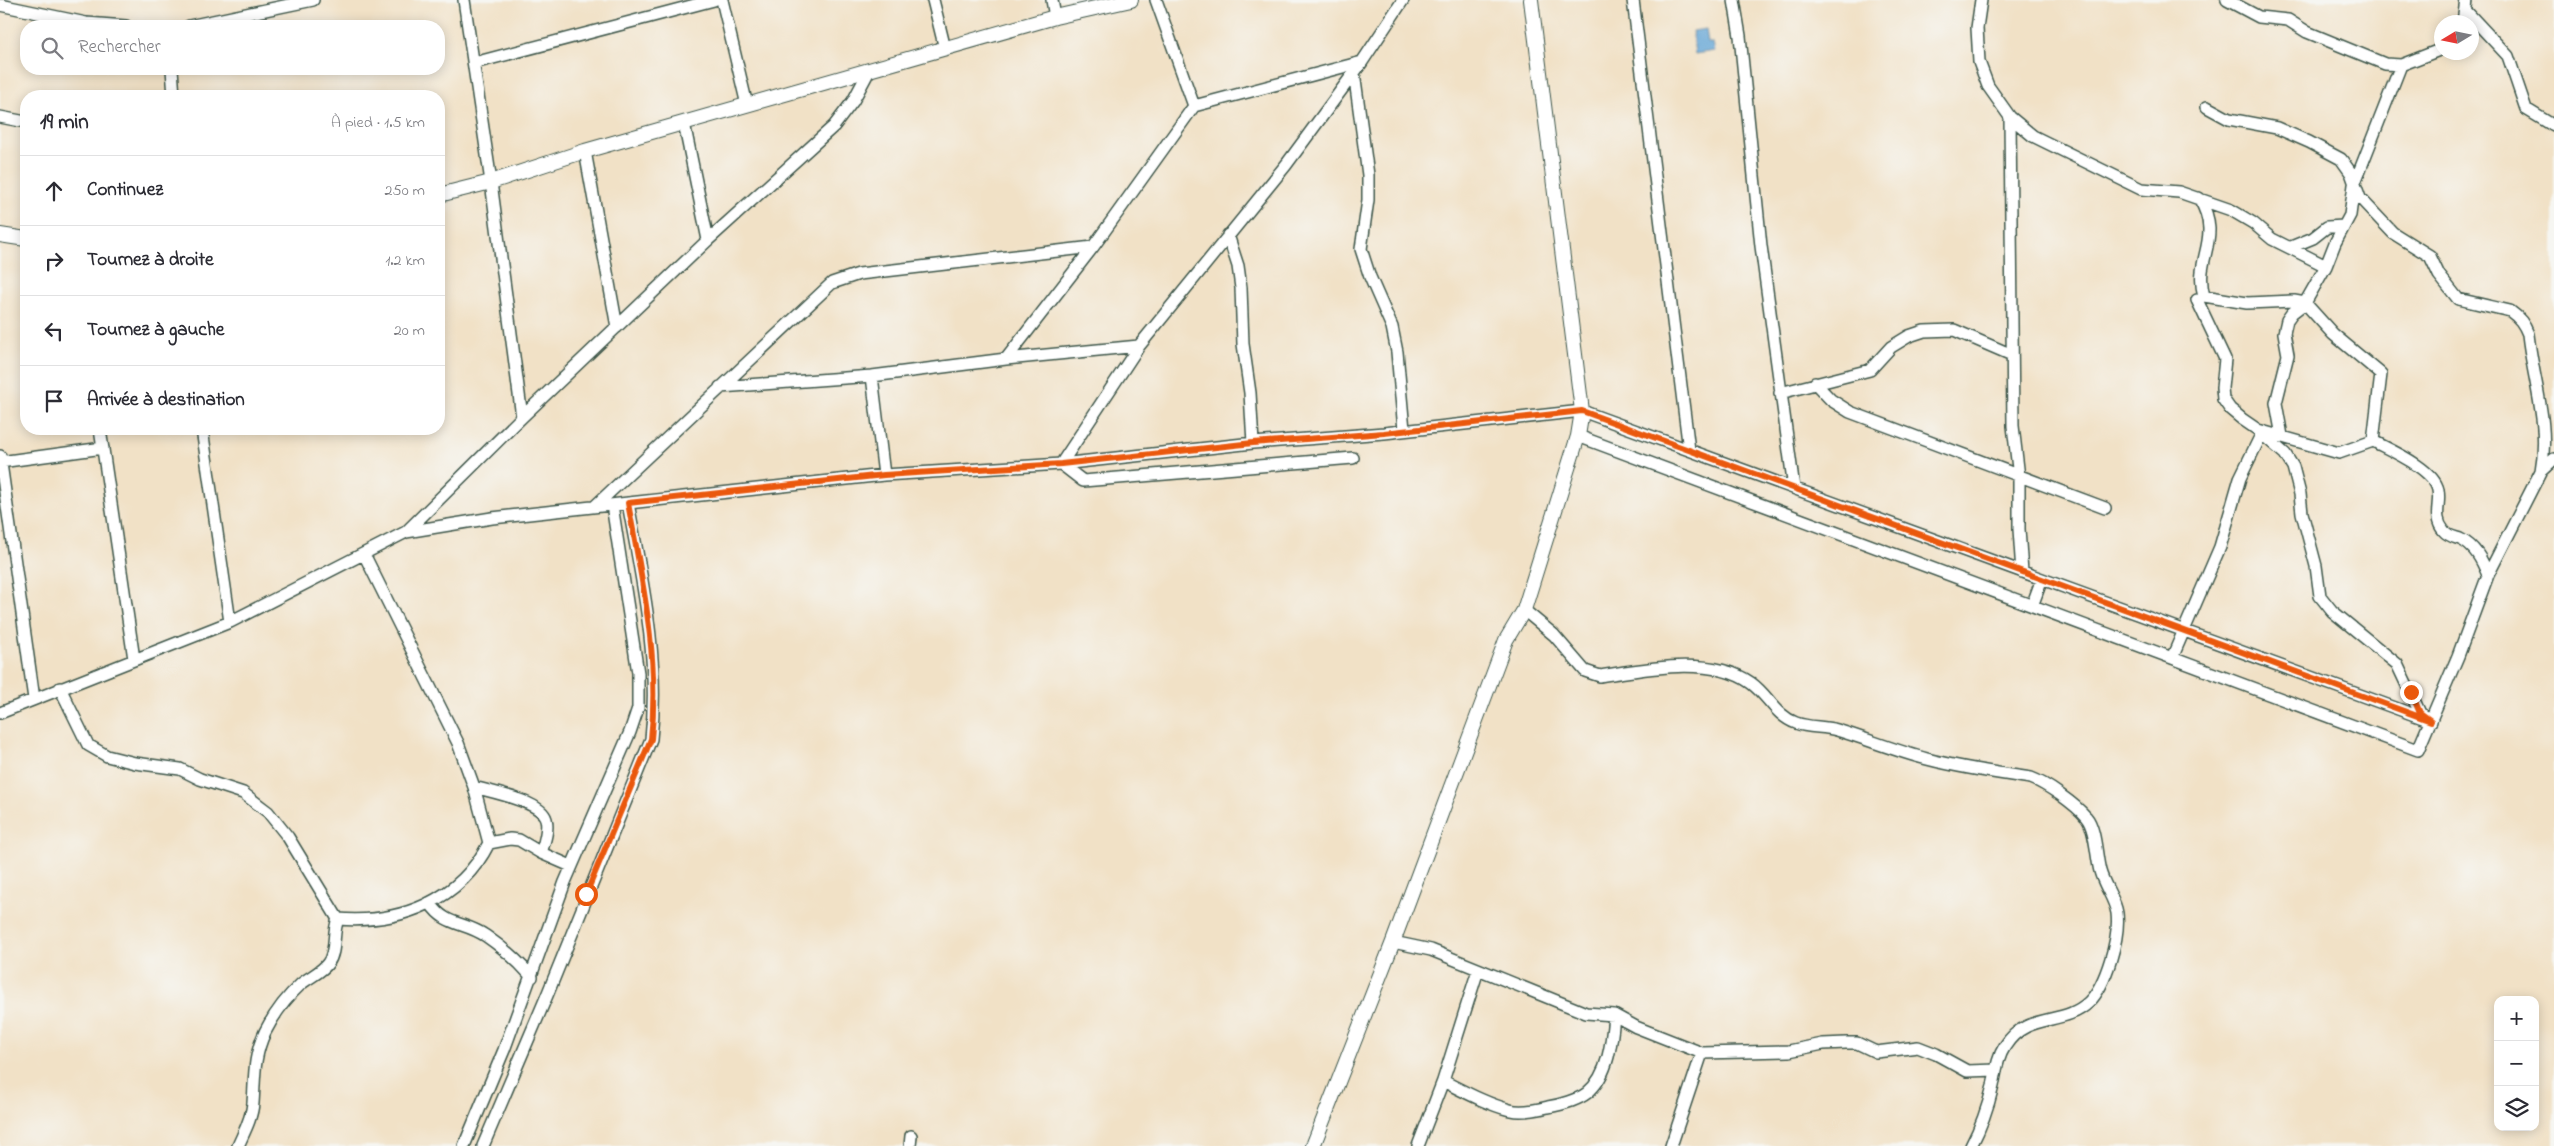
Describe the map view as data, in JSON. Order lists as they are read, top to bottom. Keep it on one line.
{"north":"left","page":{"search":"Rechercher","heading":["19 min","À pied · 1.5 km"],"list":[["Continuez","250 m"],["Tournez à droite","1.2 km"],["Tournez à gauche","20 m"],"Arrivée à destination"],"map_buttons":["+","−"]}}
